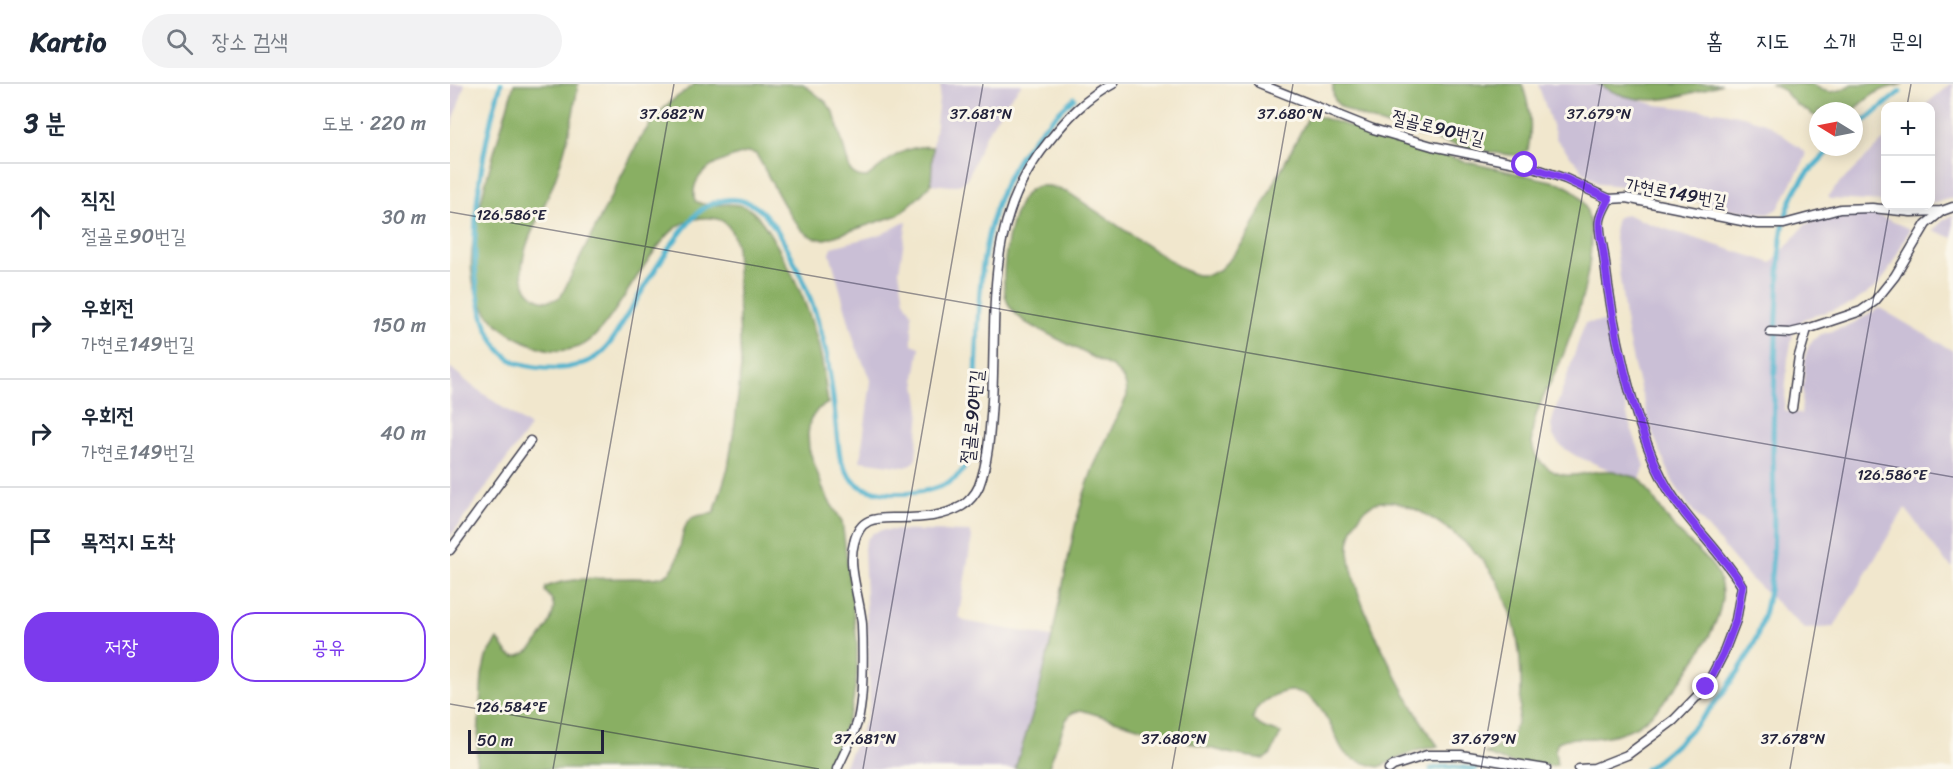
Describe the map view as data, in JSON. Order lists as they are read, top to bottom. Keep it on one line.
{"streets":{"lane":["절골로90번길","가현로149번길"]},"crossings":[["절골로90번길","가현로149번길"]],"scale_bar":"50 m","north":"left","page":{"header":"Kartio","search":"장소 검색","nav":["홈","지도","소개","문의"],"heading":["3 분","도보 · 220 m"],"map_buttons":["+","−"],"list":[["직진","절골로90번길","30 m"],["우회전","가현로149번길","150 m"],["우회전","가현로149번길","40 m"],"목적지 도착"],"buttons":["저장","공유"],"scale":"50 m"},"coordinates":["37.681°N","37.680°N","37.679°N","37.682°N","126.586°E","126.584°E","37.678°N"]}
